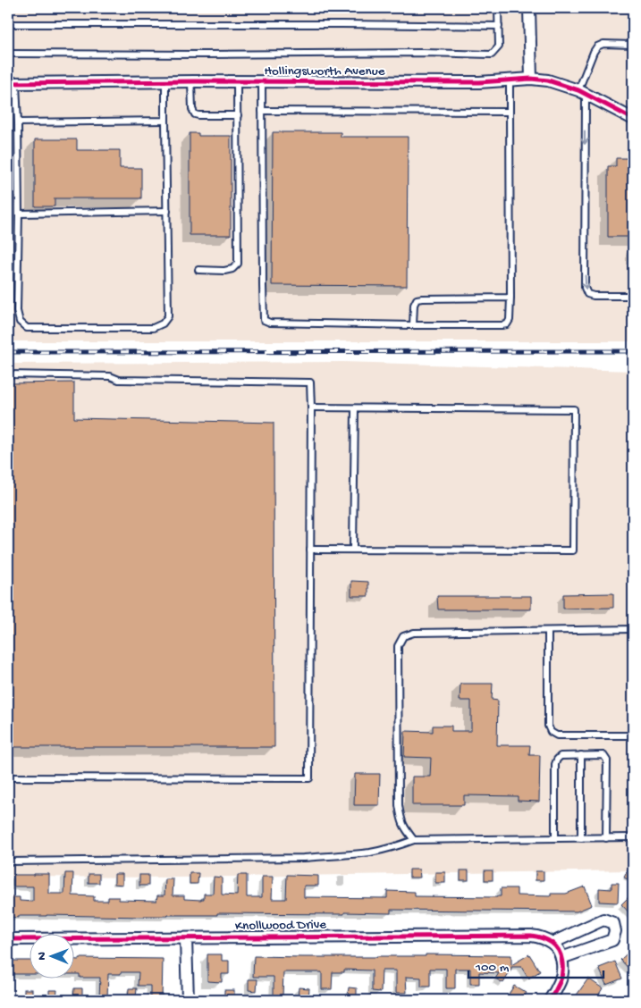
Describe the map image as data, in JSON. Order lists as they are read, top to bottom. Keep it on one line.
{"streets":{"street":["Hollingsworth Avenue","Knollwood Drive"]},"scale_bar":"100 m","north":"left"}
